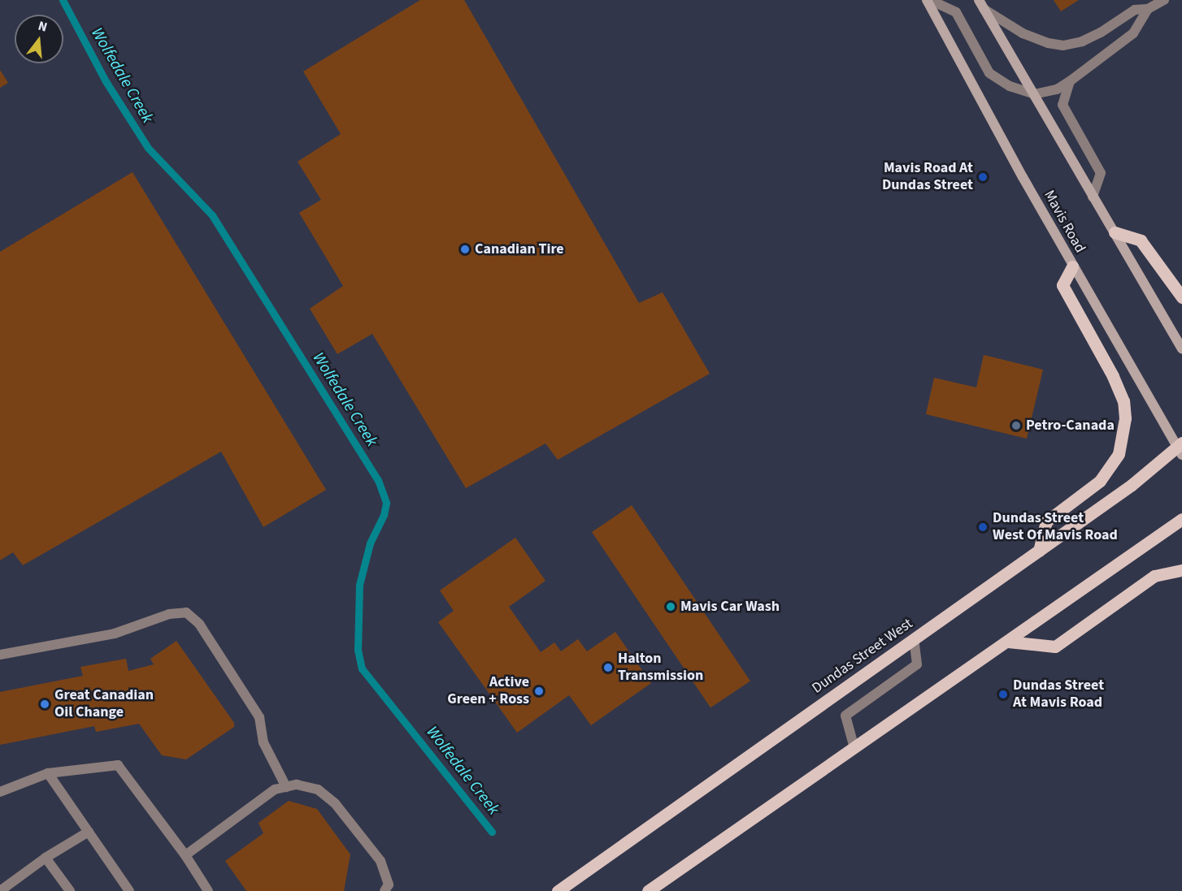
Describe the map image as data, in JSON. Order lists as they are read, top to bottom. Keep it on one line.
{"streets":{"main road":["Mavis Road","Dundas Street West"]},"crossings":[["Mavis Road","Dundas Street West"]],"water":["Wolfedale Creek"],"places":["Mavis Road At Dundas Street","Canadian Tire","Petro-Canada","Dundas Street West Of Mavis Road","Mavis Car Wash","Halton Transmission","Active Green + Ross","Dundas Street At Mavis Road","Great Canadian Oil Change"],"north":"top"}
